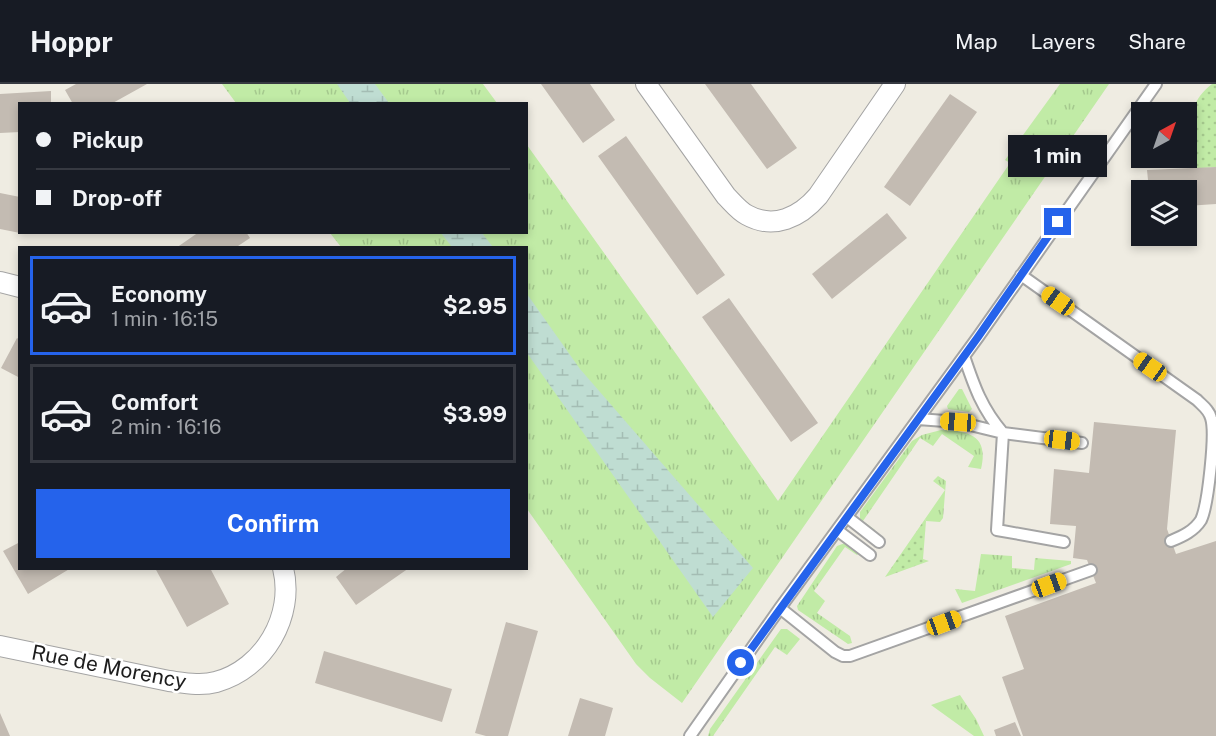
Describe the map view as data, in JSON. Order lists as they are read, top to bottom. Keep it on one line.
{"streets":{"street":["Rue de Morency"]},"north":"top right","page":{"header":"Hoppr","nav":["Map","Layers","Share"],"banner":["Pickup","Drop-off"],"bubble":"1 min","list":[{"name":"Economy","note":"1 min · 16:15","value":"$2.95"},{"name":"Comfort","note":"2 min · 16:16","value":"$3.99"}],"buttons":"Confirm"}}
